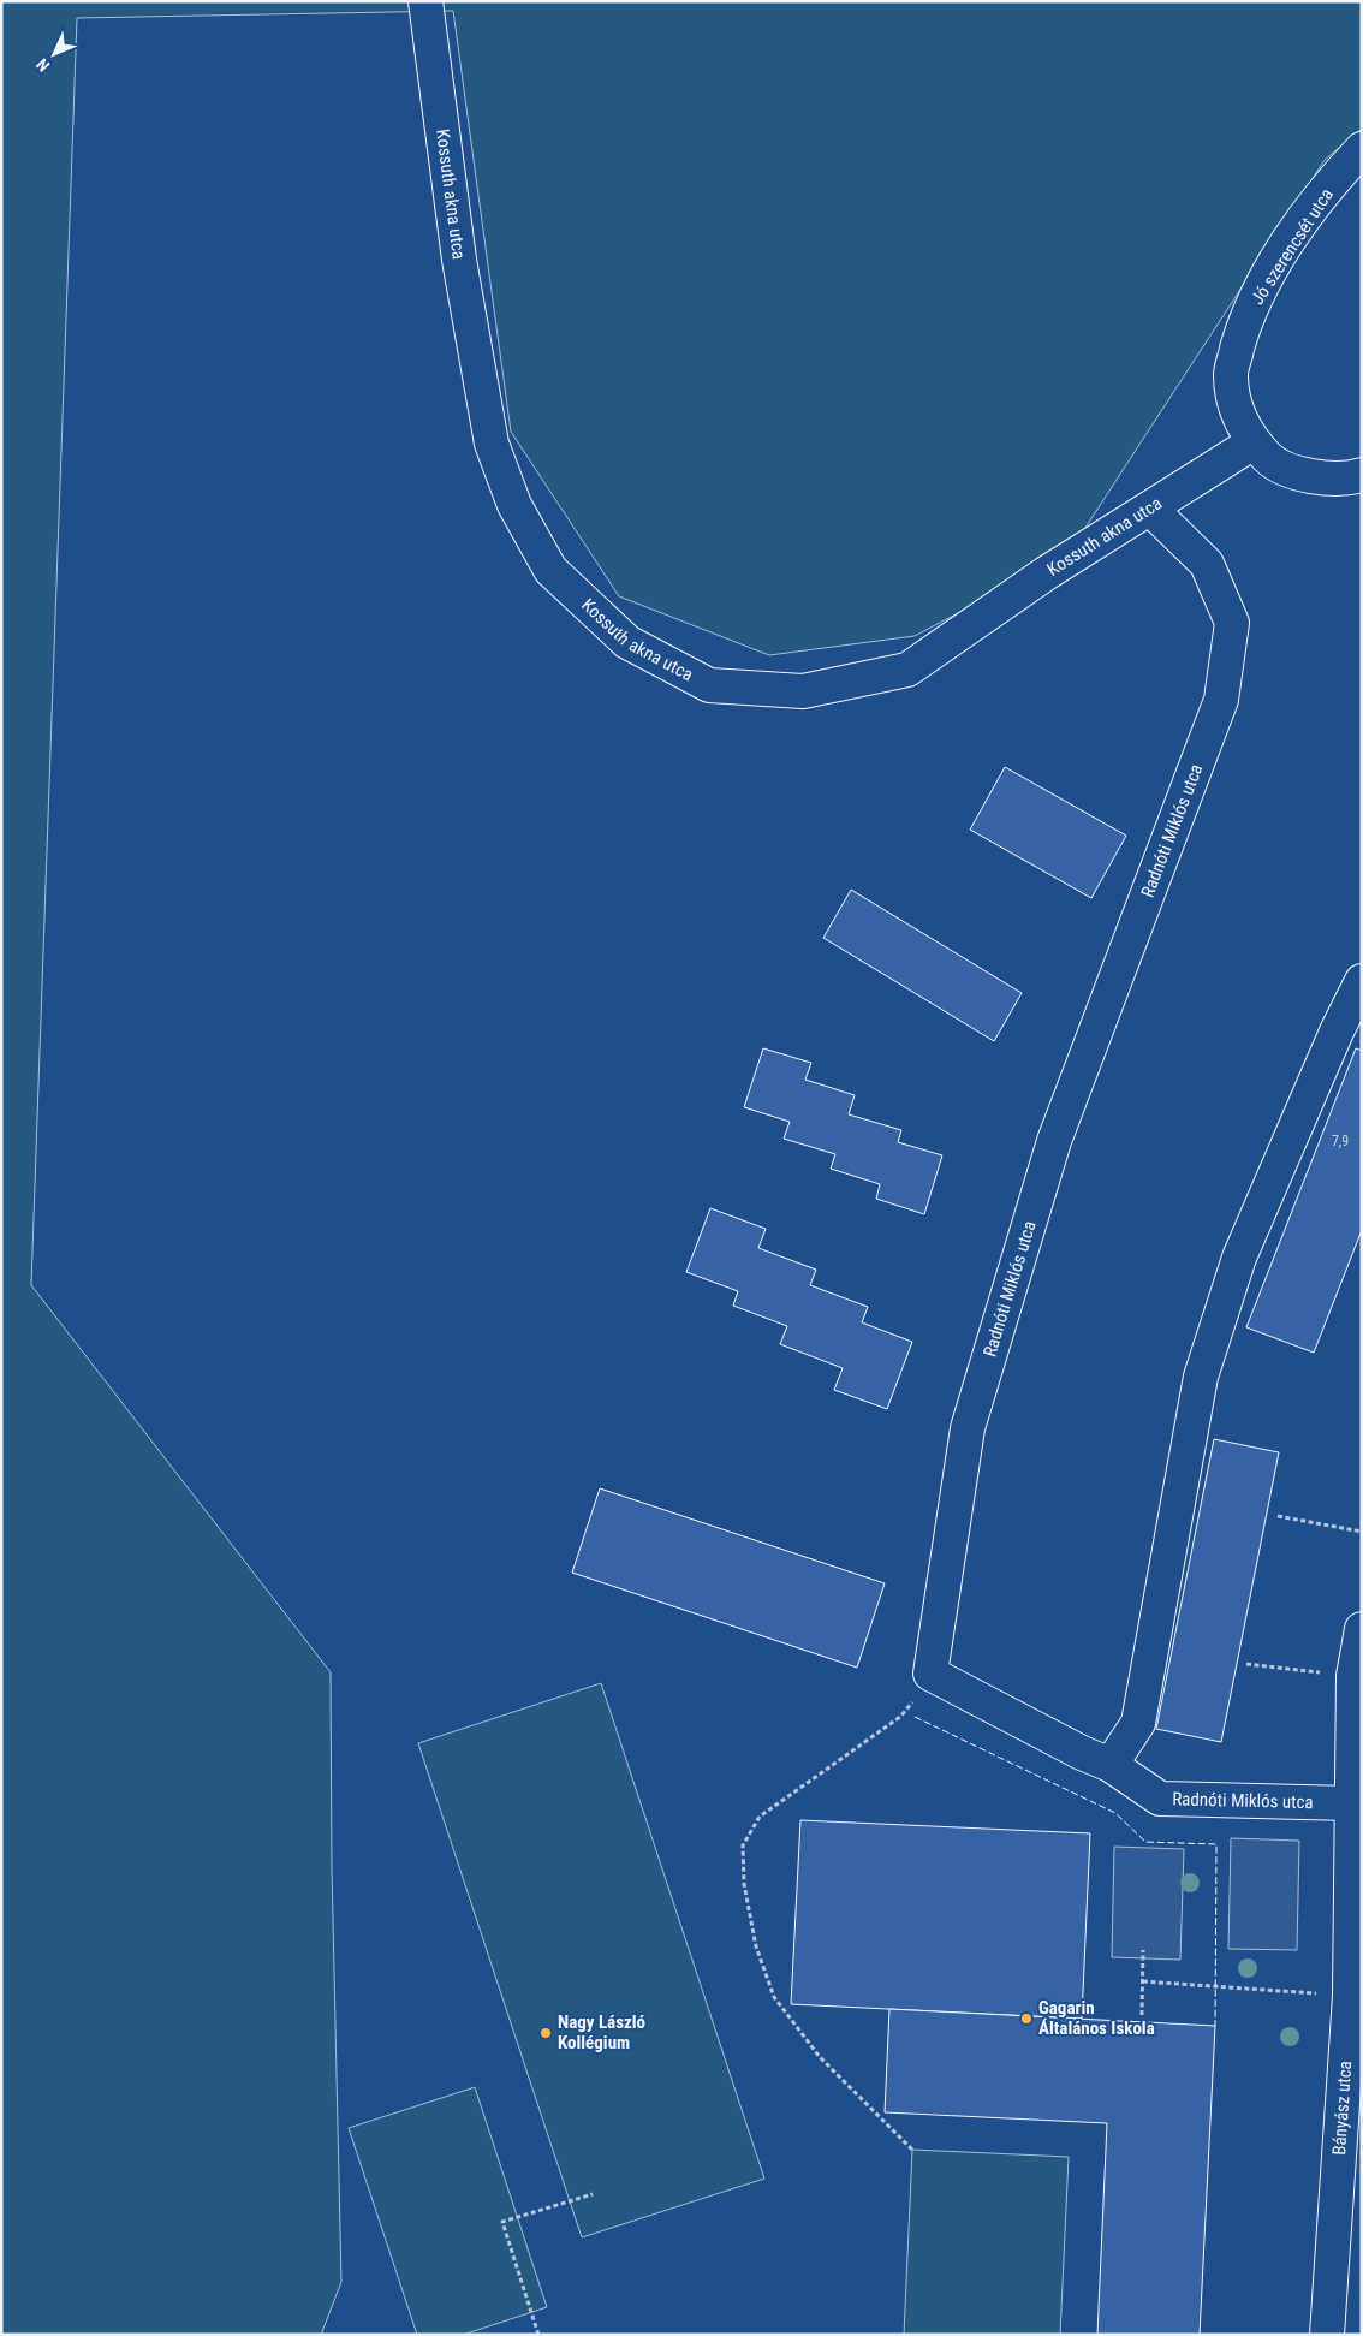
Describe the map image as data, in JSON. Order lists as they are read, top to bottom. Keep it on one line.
{"streets":{"street":["Kossuth akna utca","Jó szerencsét utca","Radnóti Miklós utca","Bányász utca"]},"crossings":[["Kossuth akna utca","Jó szerencsét utca"],["Kossuth akna utca","Radnóti Miklós utca"],["Radnóti Miklós utca","Bányász utca"]],"places":["Gagarin Általános Iskola","Nagy László Kollégium"],"house_numbers":["7,9"],"north":"bottom left"}
